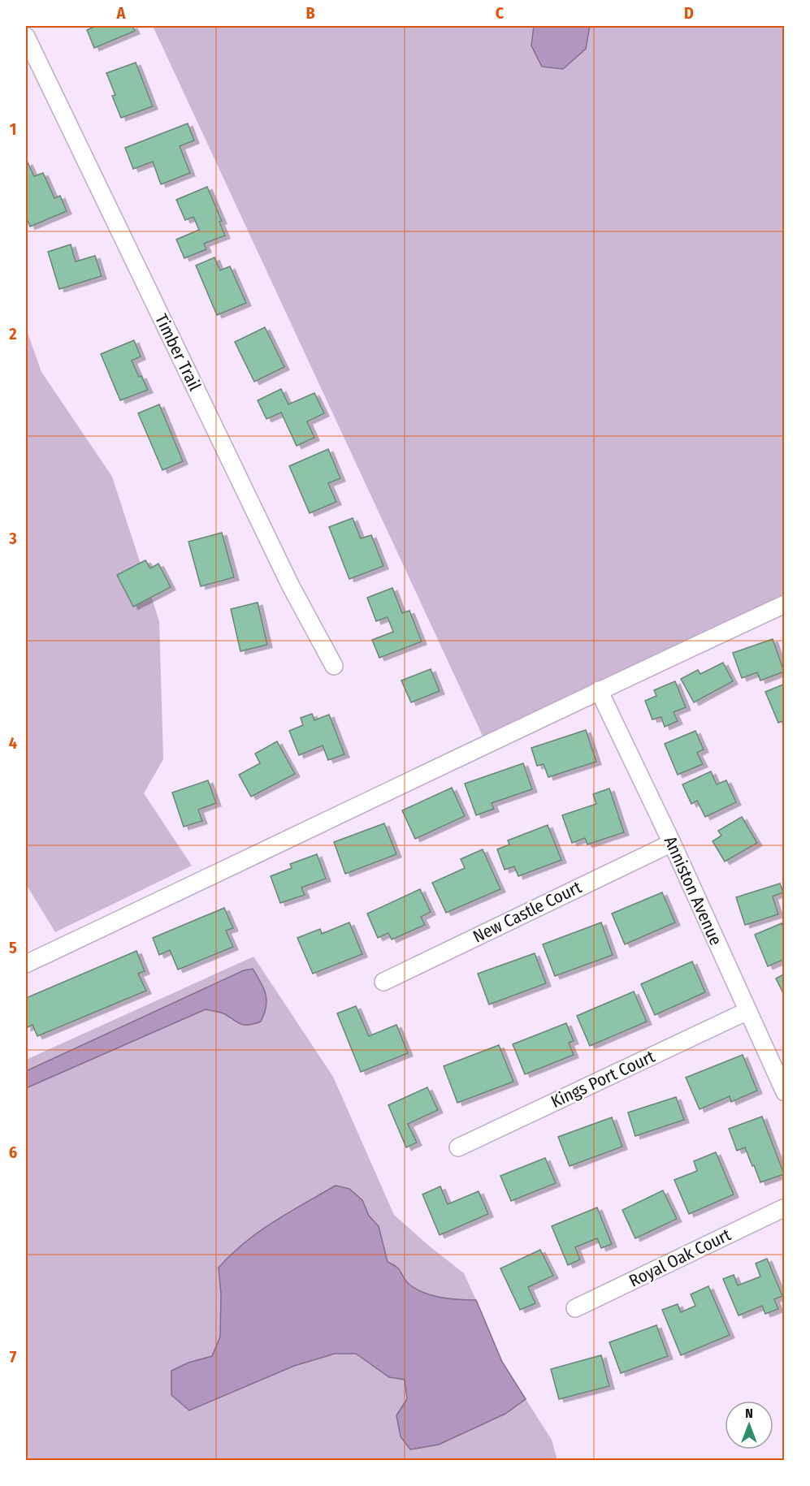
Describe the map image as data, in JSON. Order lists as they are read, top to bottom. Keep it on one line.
{"streets":{"street":["Timber Trail","Anniston Avenue","New Castle Court","Kings Port Court","Royal Oak Court"]},"crossings":[["Anniston Avenue","New Castle Court"],["Anniston Avenue","Kings Port Court"]],"north":"top","grid":{"columns":["A","B","C","D"],"rows":["1","2","3","4","5","6","7"]}}
